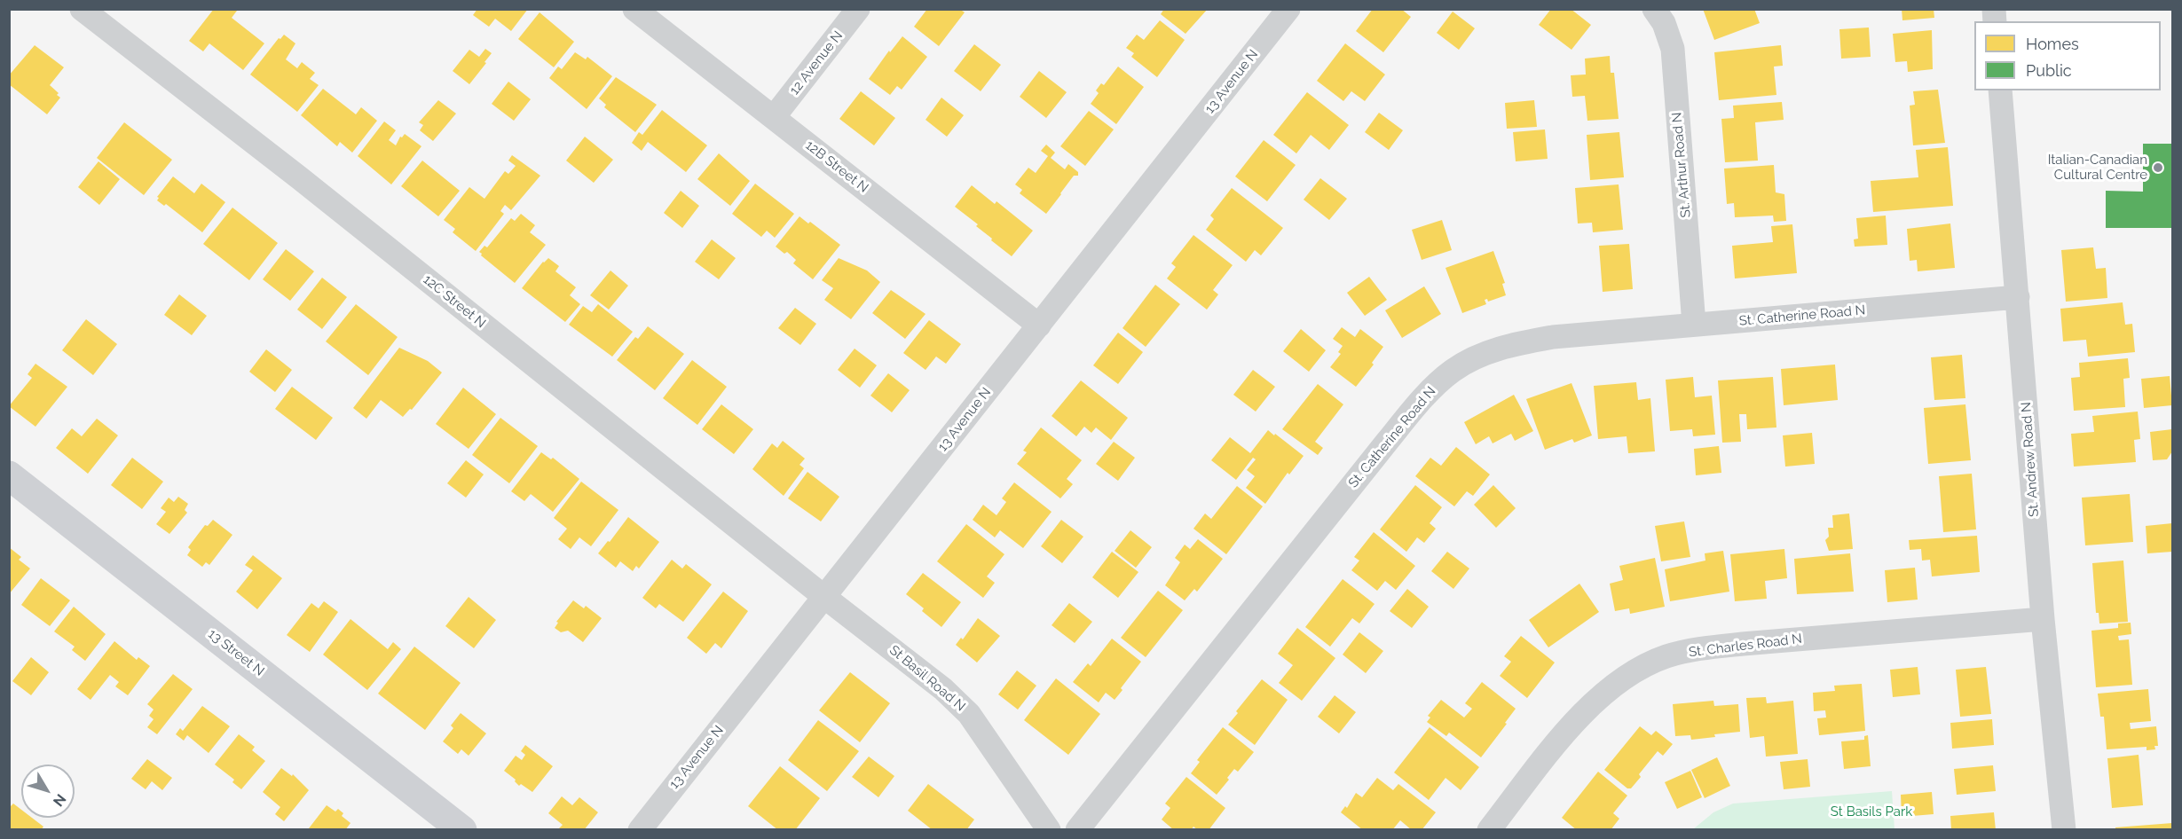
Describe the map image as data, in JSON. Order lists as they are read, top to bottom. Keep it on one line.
{"streets":{"street":["12 Avenue N","13 Avenue N","St. Arthur Road N","12B Street N","12C Street N","St. Catherine Road N","St. Andrew Road N","St. Charles Road N","13 Street N","St Basil Road N"]},"crossings":[["12 Avenue N","12B Street N"],["13 Avenue N","12B Street N"],["13 Avenue N","12C Street N"],["13 Avenue N","St Basil Road N"],["St. Arthur Road N","St. Catherine Road N"],["12C Street N","St Basil Road N"],["St. Catherine Road N","St. Andrew Road N"],["St. Andrew Road N","St. Charles Road N"]],"parks":["St Basils Park"],"places":["Italian-Canadian Cultural Centre"],"legend":["Homes","Public"],"north":"bottom right"}
